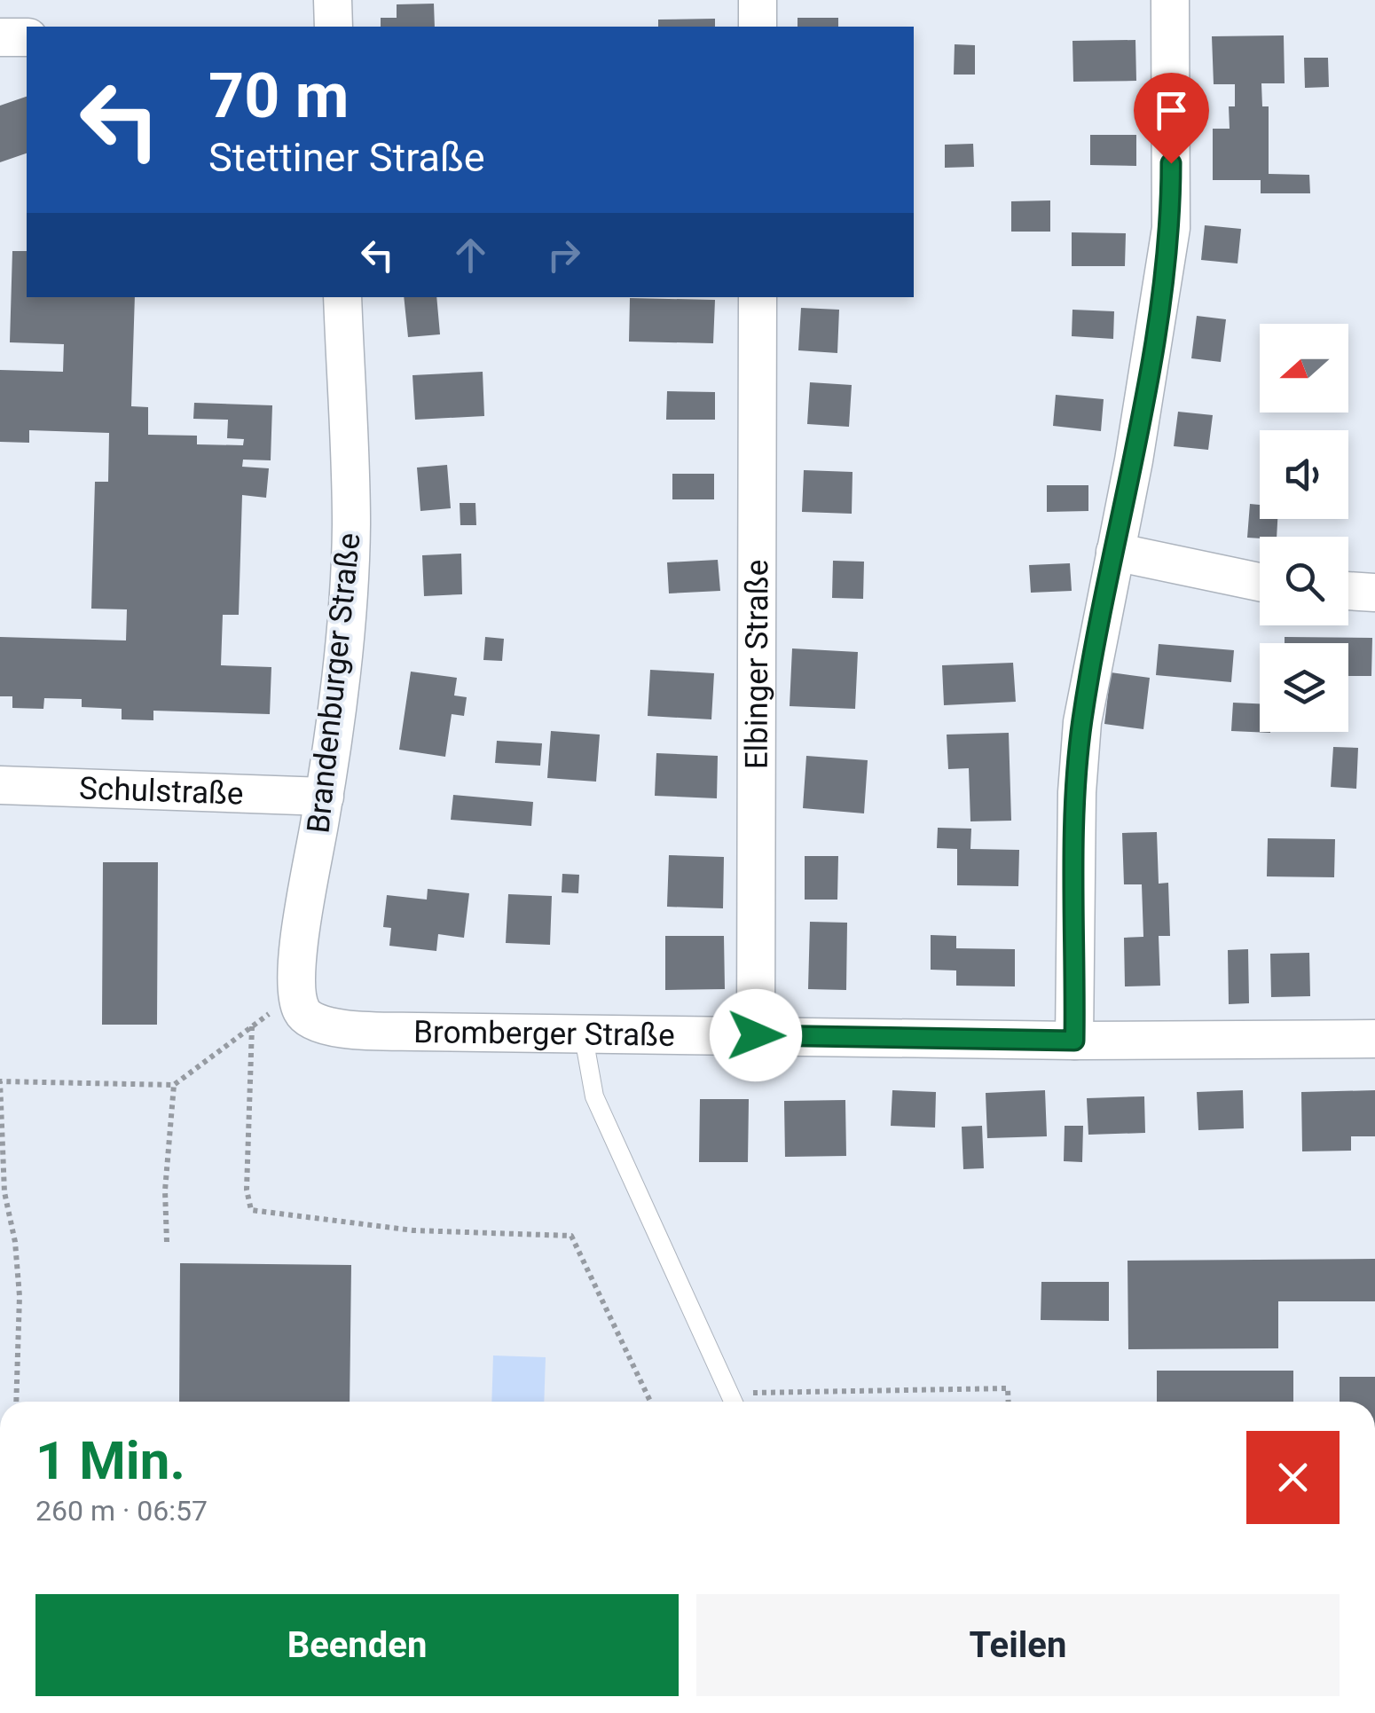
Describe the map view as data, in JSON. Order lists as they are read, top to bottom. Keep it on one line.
{"streets":{"street":["Elbinger Straße","Brandenburger Straße","Schulstraße","Bromberger Straße"]},"crossings":[["Elbinger Straße","Bromberger Straße"],["Brandenburger Straße","Schulstraße"],["Brandenburger Straße","Bromberger Straße"]],"north":"left","page":{"turn":["70 m","Stettiner Straße"],"heading":["1 Min.","260 m · 06:57"],"buttons":["Beenden","Teilen"]}}
